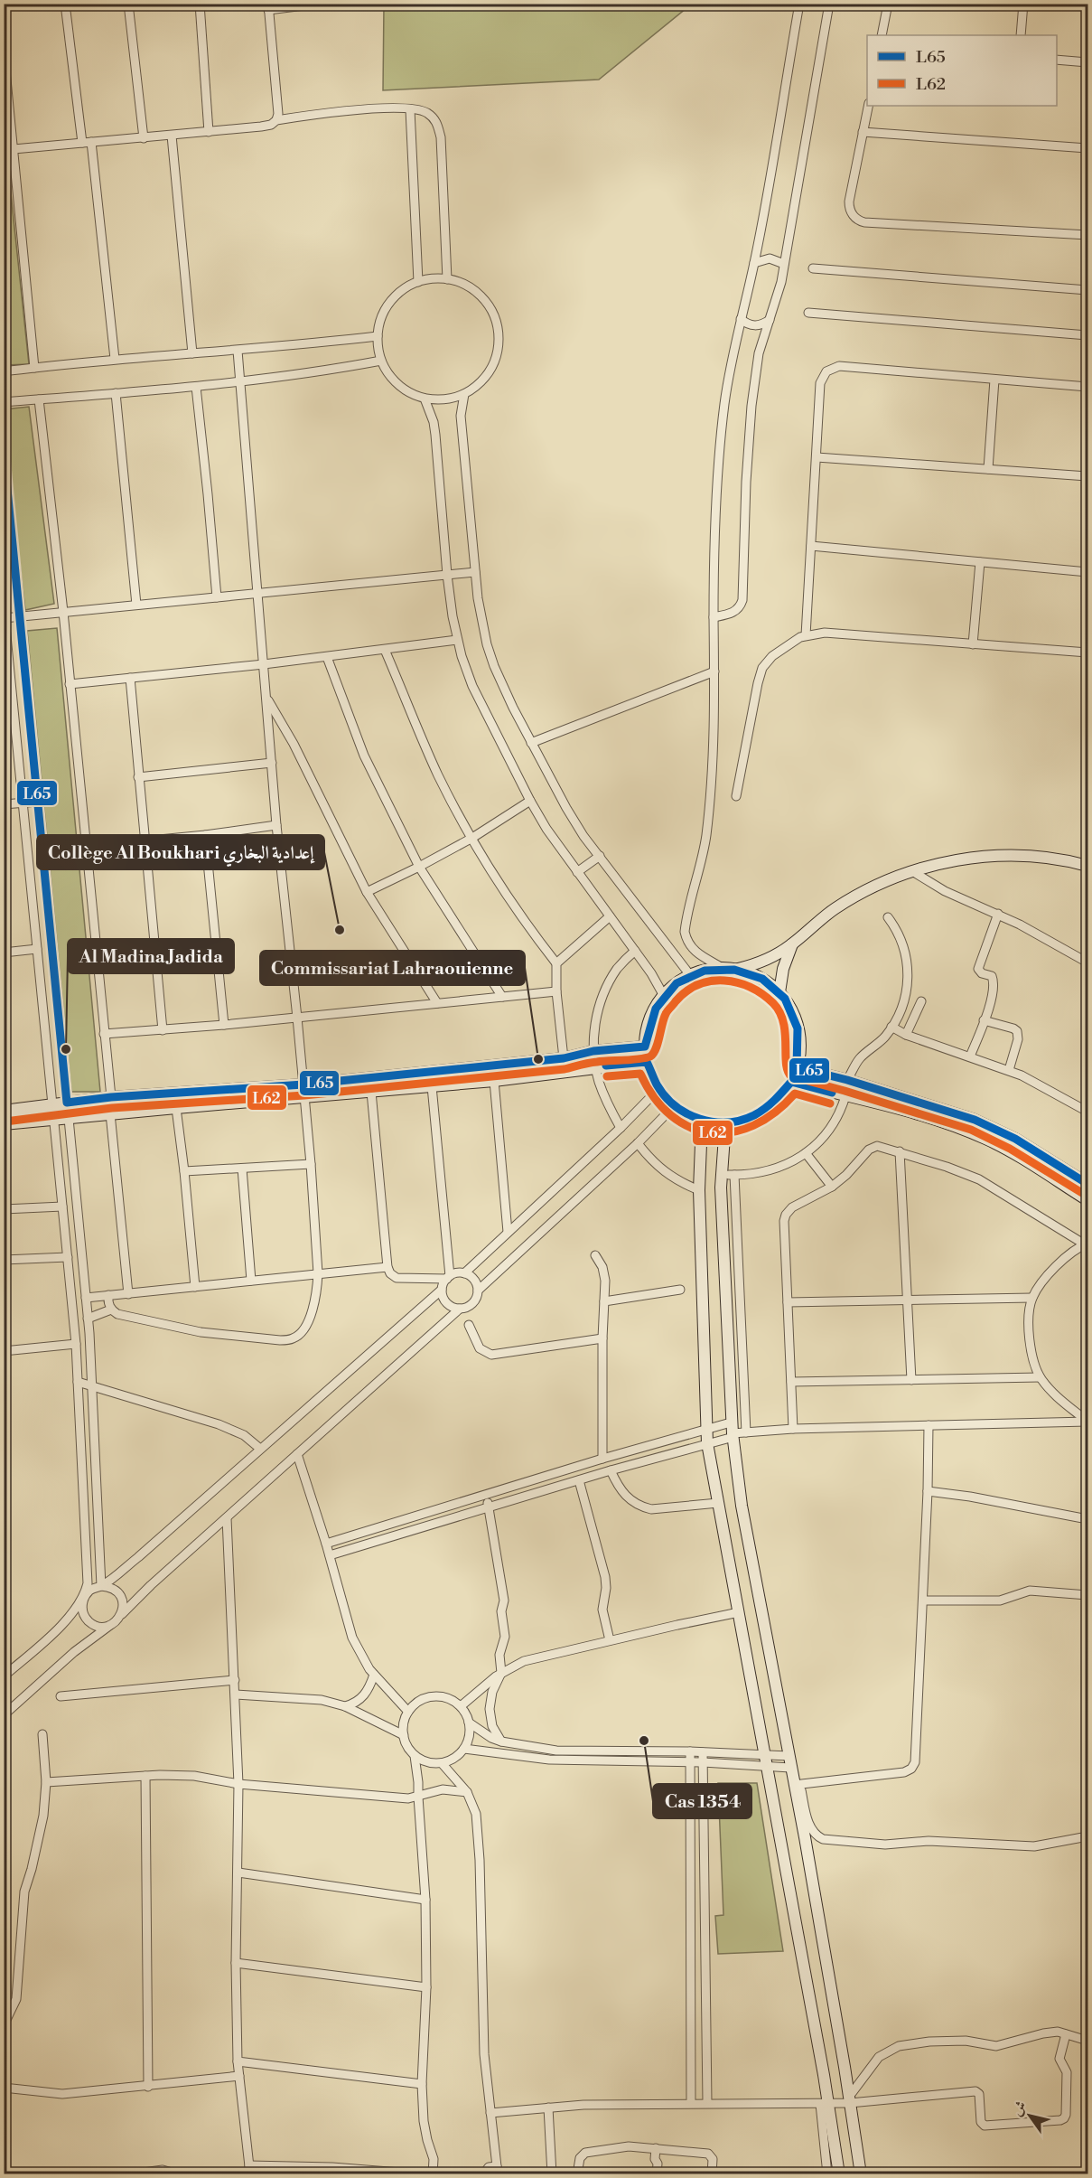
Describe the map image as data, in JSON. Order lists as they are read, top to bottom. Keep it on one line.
{"places":["Collège Al Boukhari إعدادية البخاري","Al Madina Jadida","Commissariat Lahraouienne","Cas 1354"],"lines":["transit line L65","transit line L62"],"legend":["L65","L62"],"north":"top left"}
